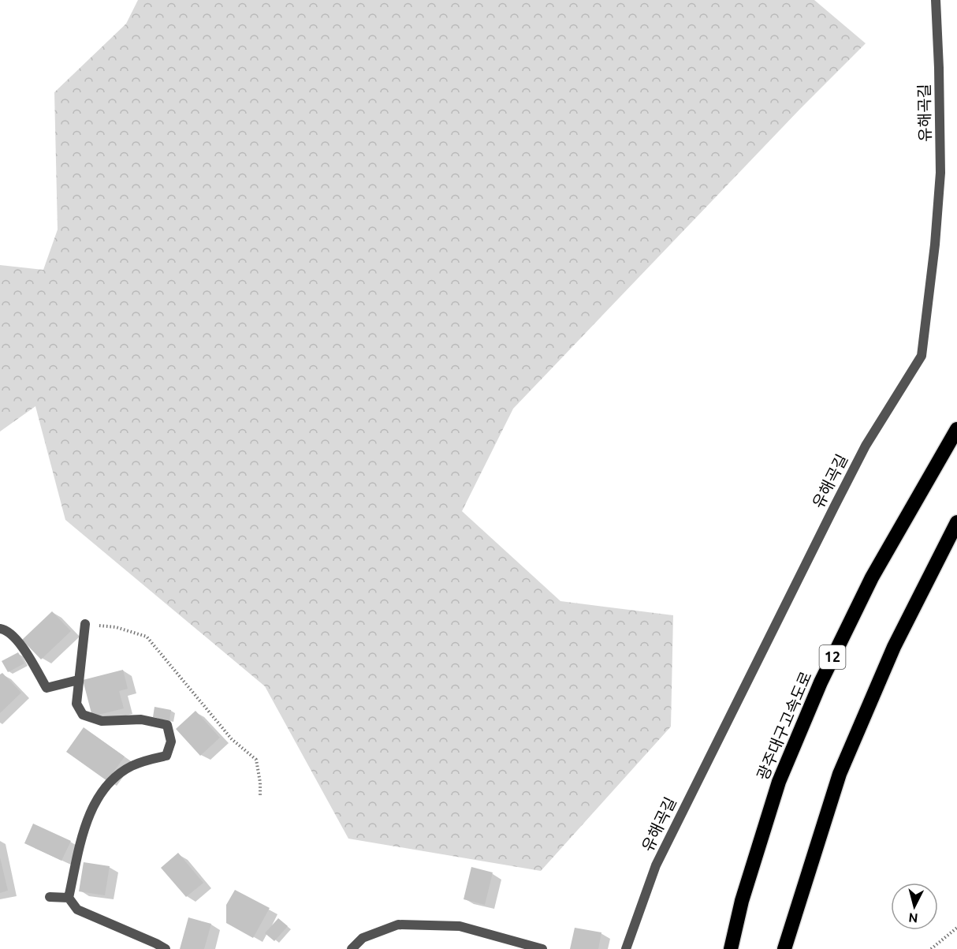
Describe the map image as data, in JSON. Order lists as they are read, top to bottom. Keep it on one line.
{"streets":{"highway":["12","광주대구고속도로"],"street":["유해곡길"]},"north":"bottom"}
